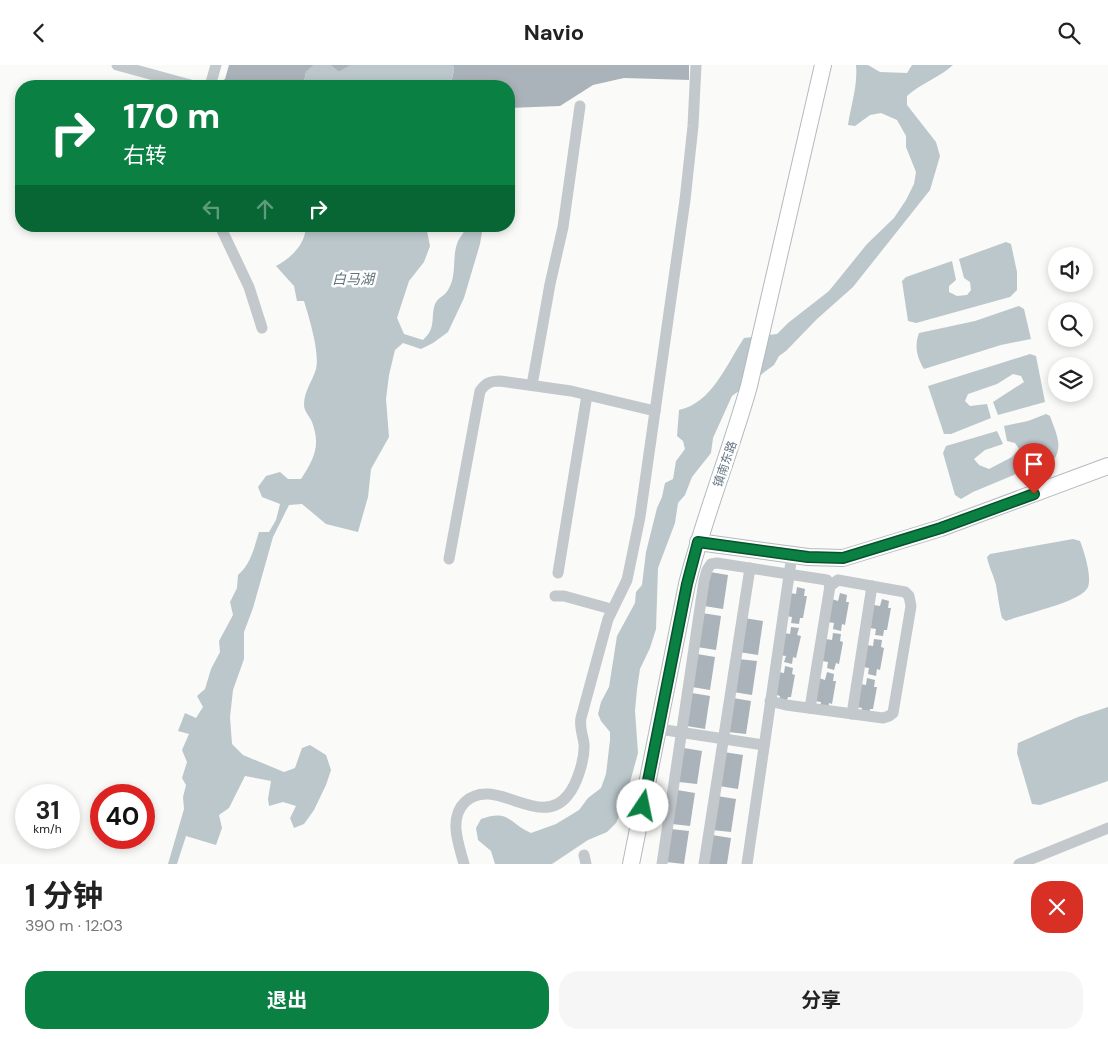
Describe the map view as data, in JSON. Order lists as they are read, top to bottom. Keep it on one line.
{"streets":{"street":["镇南东路"]},"water":["白马湖"],"page":{"header":"Navio","turn":["170 m","右转"],"speed":"31 km/h","limit":"40","heading":["1 分钟","390 m · 12:03"],"buttons":["退出","分享"]}}
